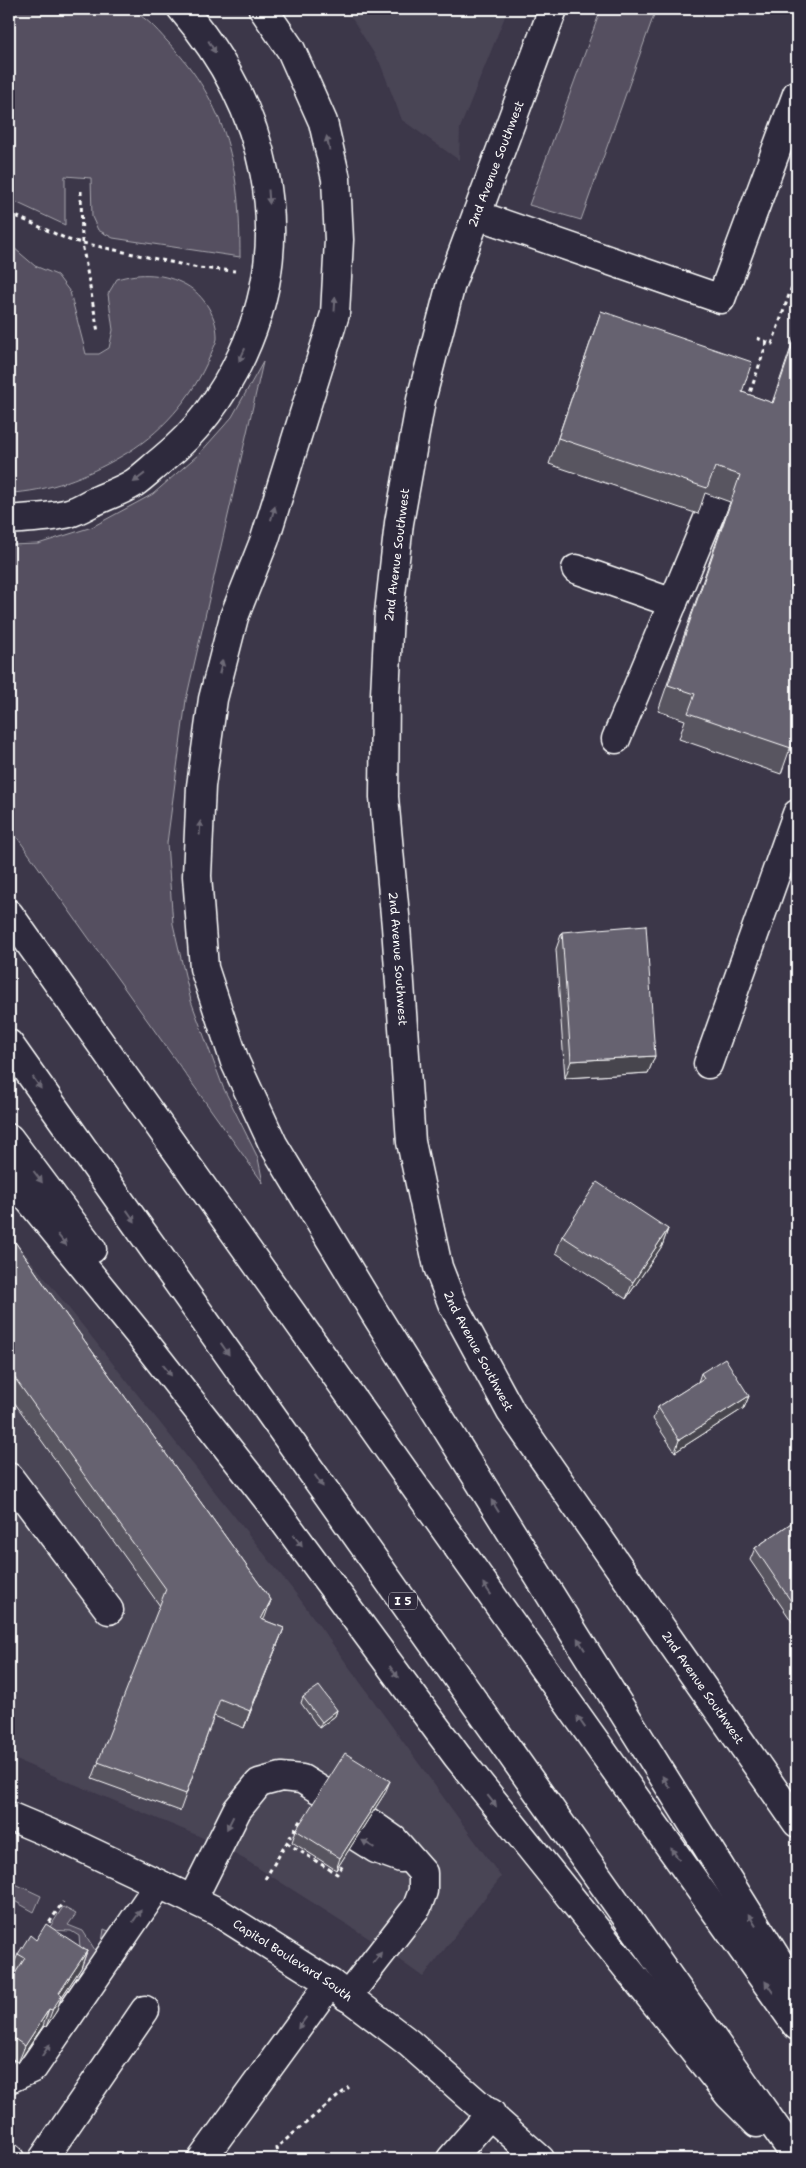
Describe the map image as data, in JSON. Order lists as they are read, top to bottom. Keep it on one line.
{"streets":{"main road":["2nd Avenue Southwest","I 5","Capitol Boulevard South"]}}
